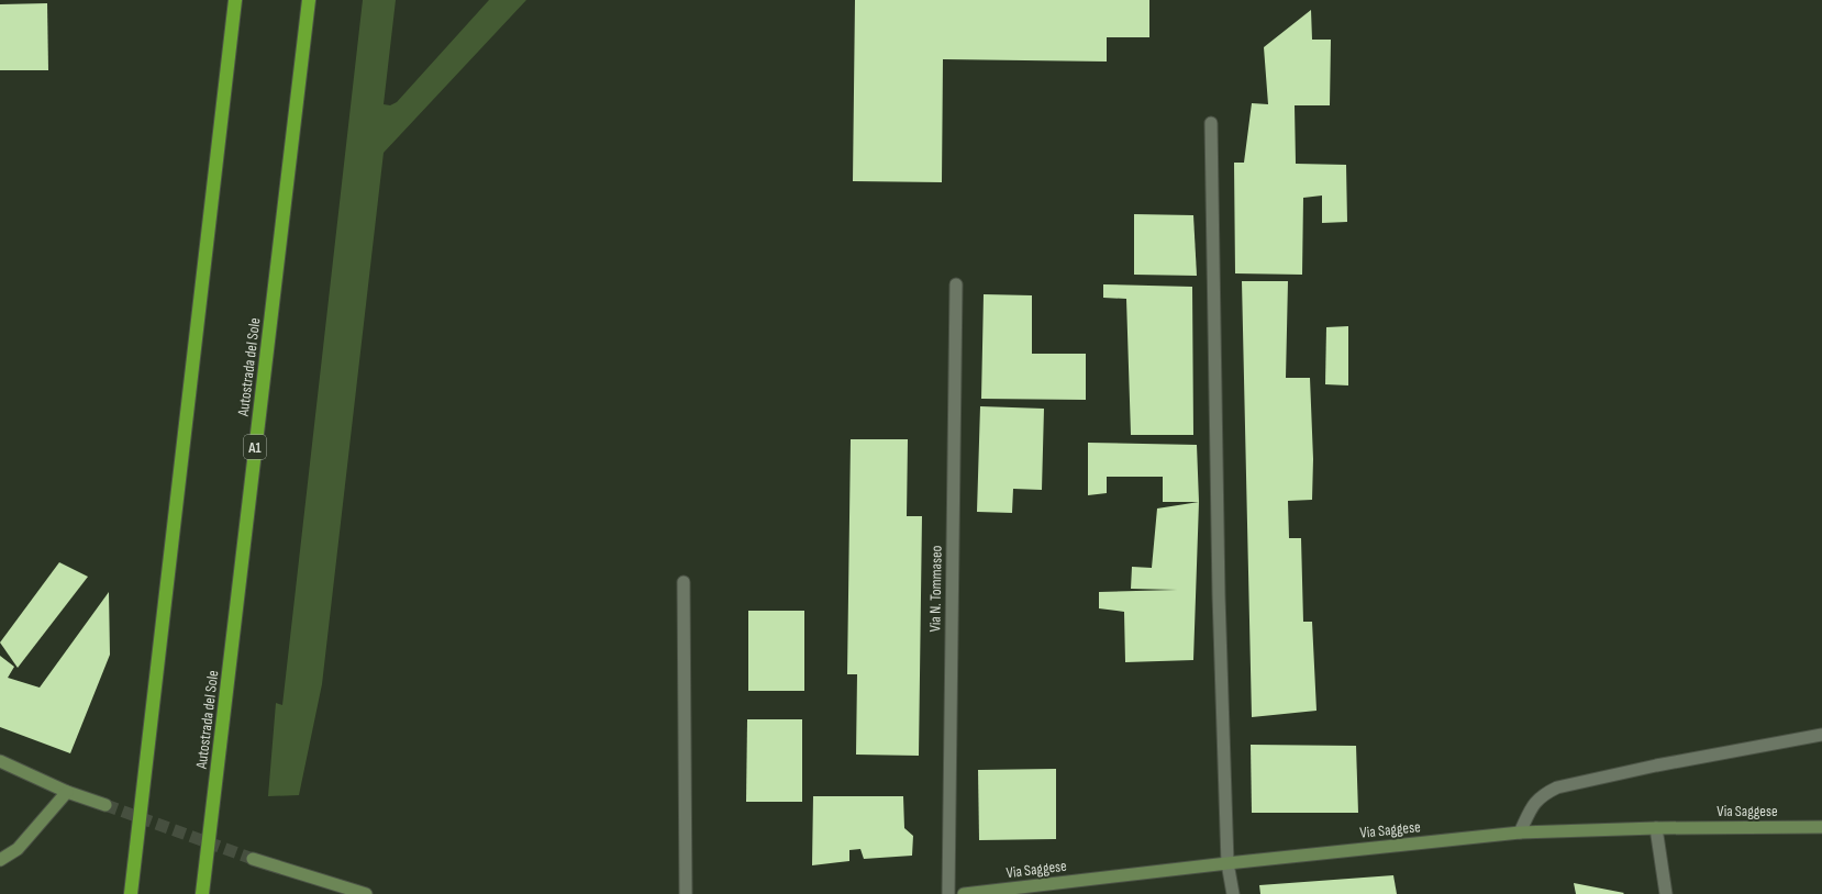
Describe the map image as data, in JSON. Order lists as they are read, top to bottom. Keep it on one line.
{"streets":{"highway":["Autostrada del Sole","A1"],"main road":["Via Saggese"],"street":["Via N. Tommaseo"]}}
